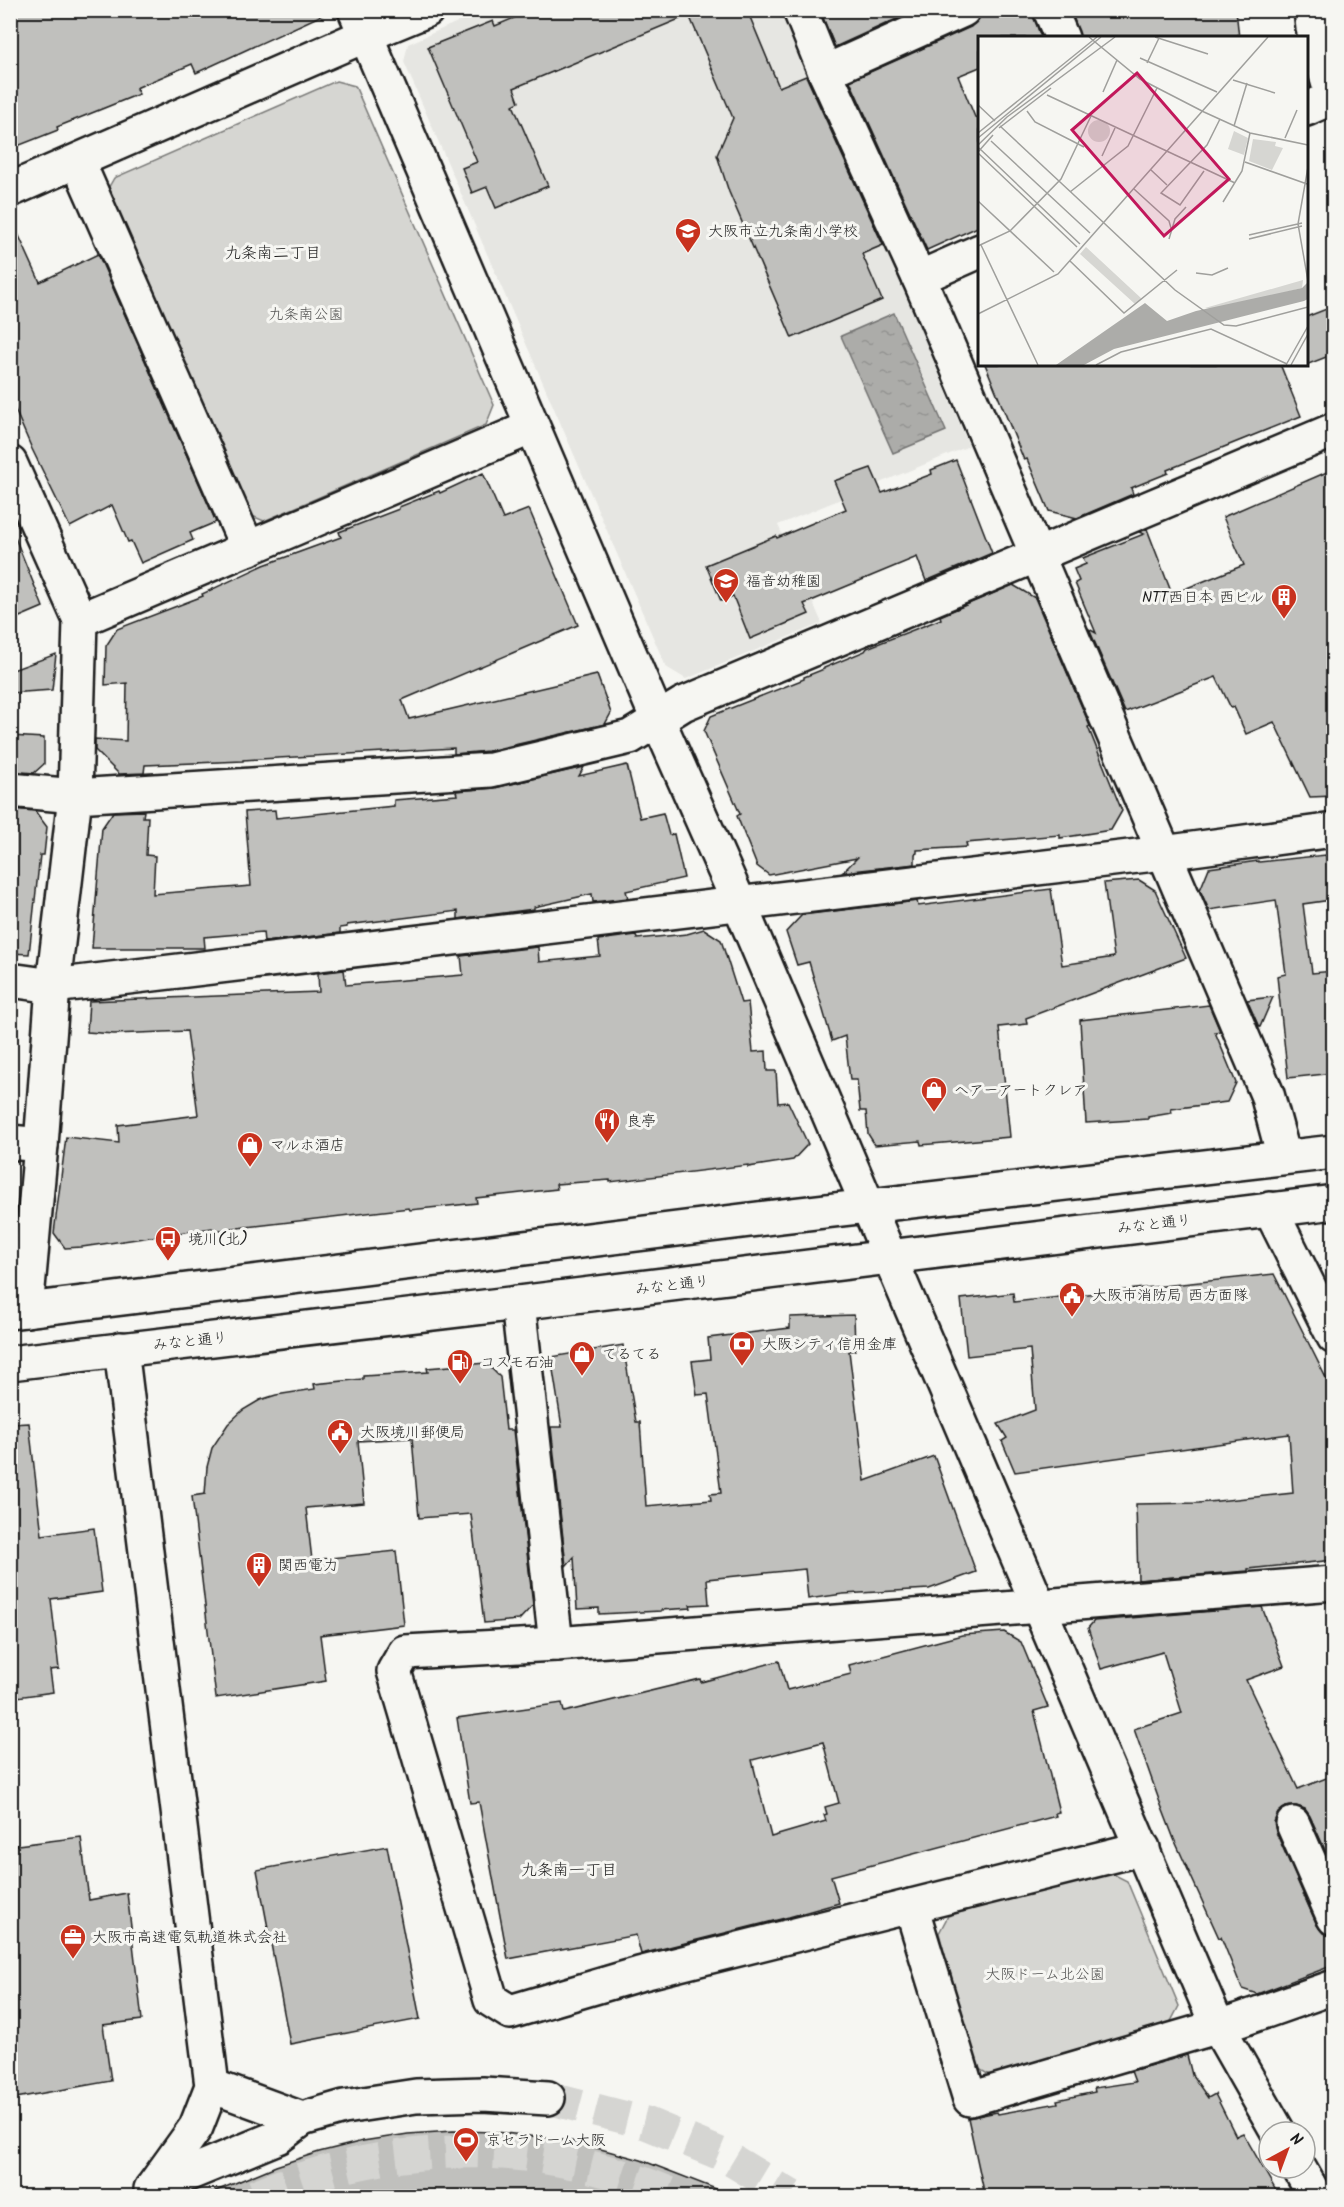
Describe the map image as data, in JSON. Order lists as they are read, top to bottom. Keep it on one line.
{"streets":{"main road":["みなと通り"]},"districts":["九条南二丁目","九条南一丁目"],"parks":["九条南公園","大阪ドーム北公園"],"places":{"school or university":["大阪市立九条南小学校","福音幼稚園"],"building":["NTT西日本 西ビル","関西電力"],"shop":["ヘアーアートクレア","マルホ酒店","てるてる"],"restaurant":["良亭"],"bus stop":["境川(北)"],"public building":["大阪市消防局 西方面隊","大阪境川郵便局"],"bank":["大阪シティ信用金庫"],"fuel station":["コスモ石油"],"office":["大阪市高速電気軌道株式会社"],"sports":["京セラドーム大阪"]},"north":"top right"}
